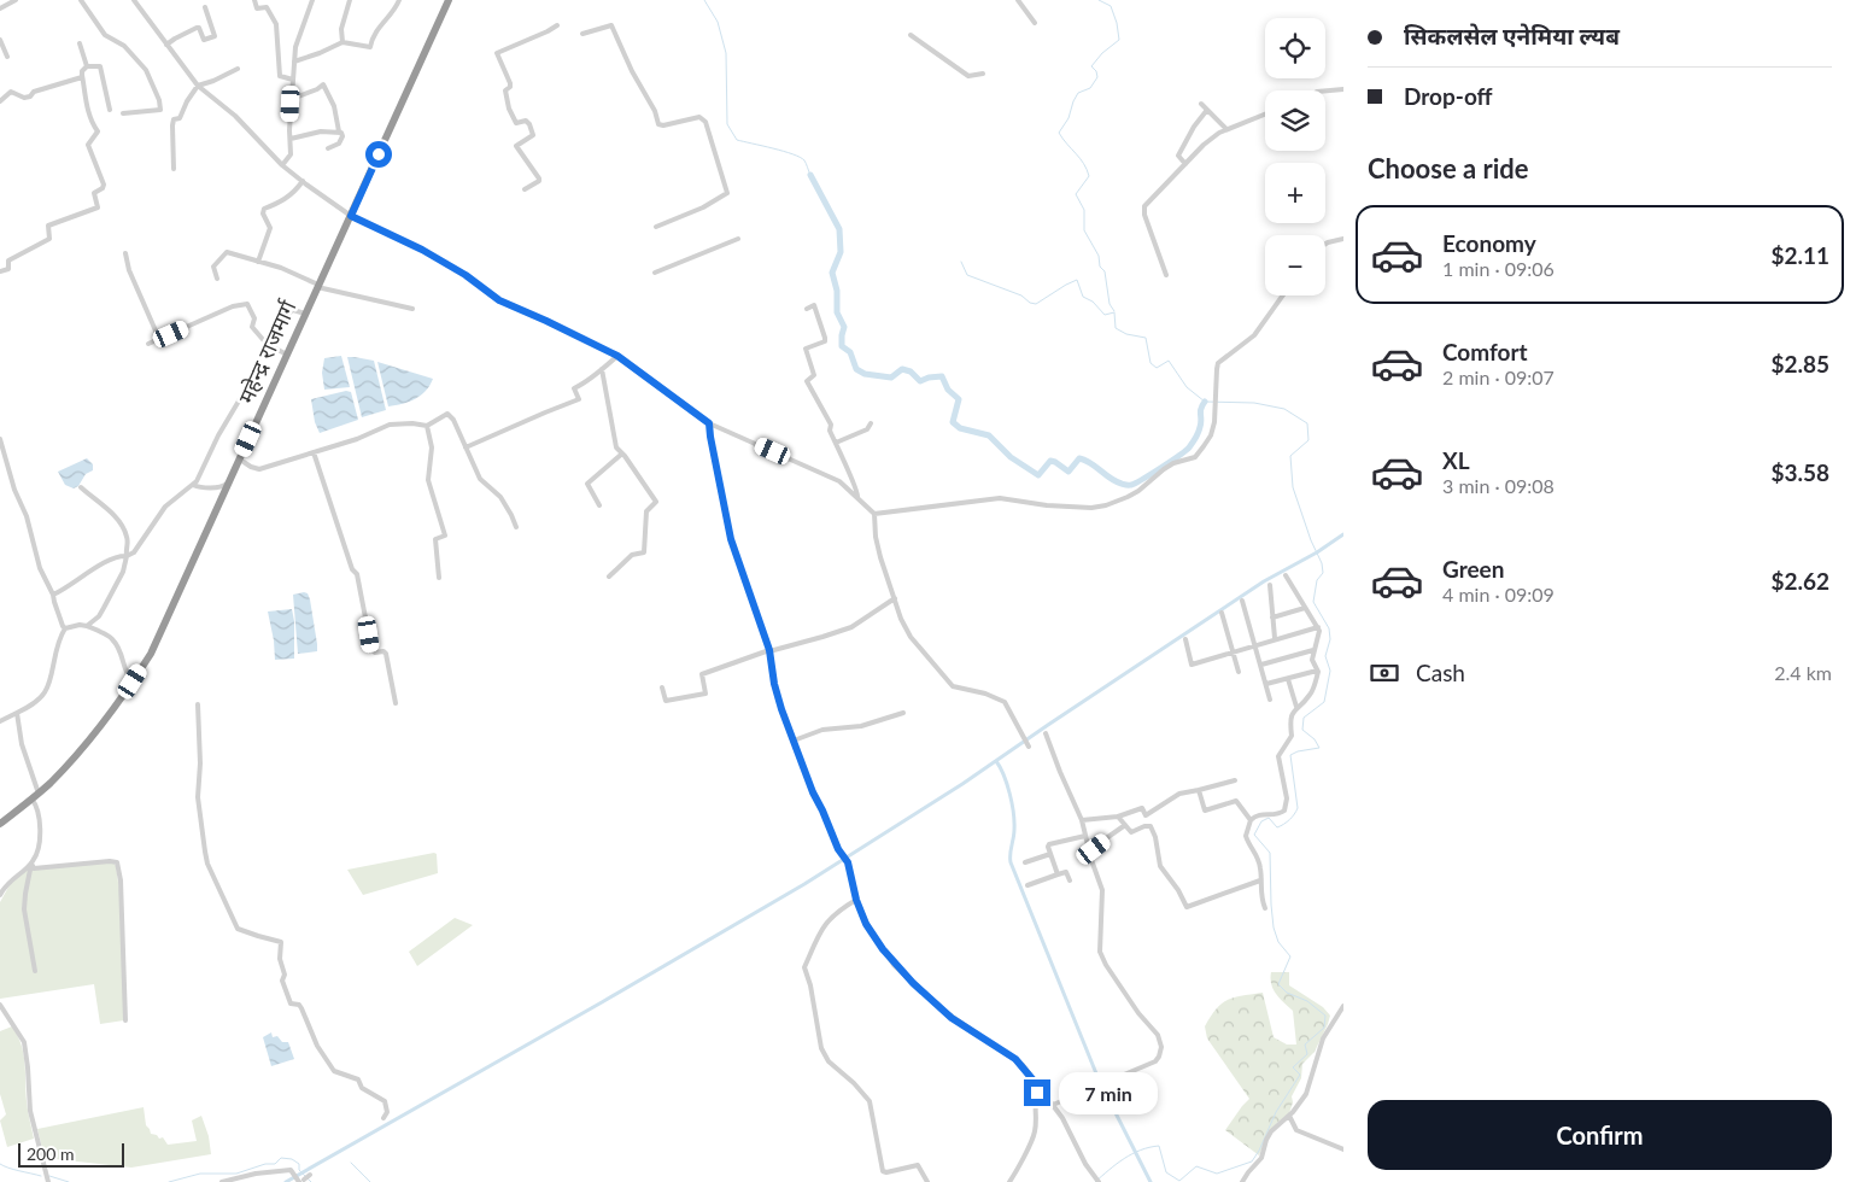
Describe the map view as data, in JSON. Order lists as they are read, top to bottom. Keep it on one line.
{"streets":{"highway":["महेन्द्र राजमार्ग"]},"scale_bar":"200 m","page":{"banner":["सिकलसेल एनेमिया ल्यब","Drop-off"],"map_buttons":["+","−"],"heading":"Choose a ride","list":[{"name":"Economy","note":"1 min · 09:06","value":"$2.11"},{"name":"Comfort","note":"2 min · 09:07","value":"$2.85"},{"name":"XL","note":"3 min · 09:08","value":"$3.58"},{"name":"Green","note":"4 min · 09:09","value":"$2.62"}],"pay":["Cash","2.4 km"],"bubble":"7 min","buttons":"Confirm","scale":"200 m"}}
